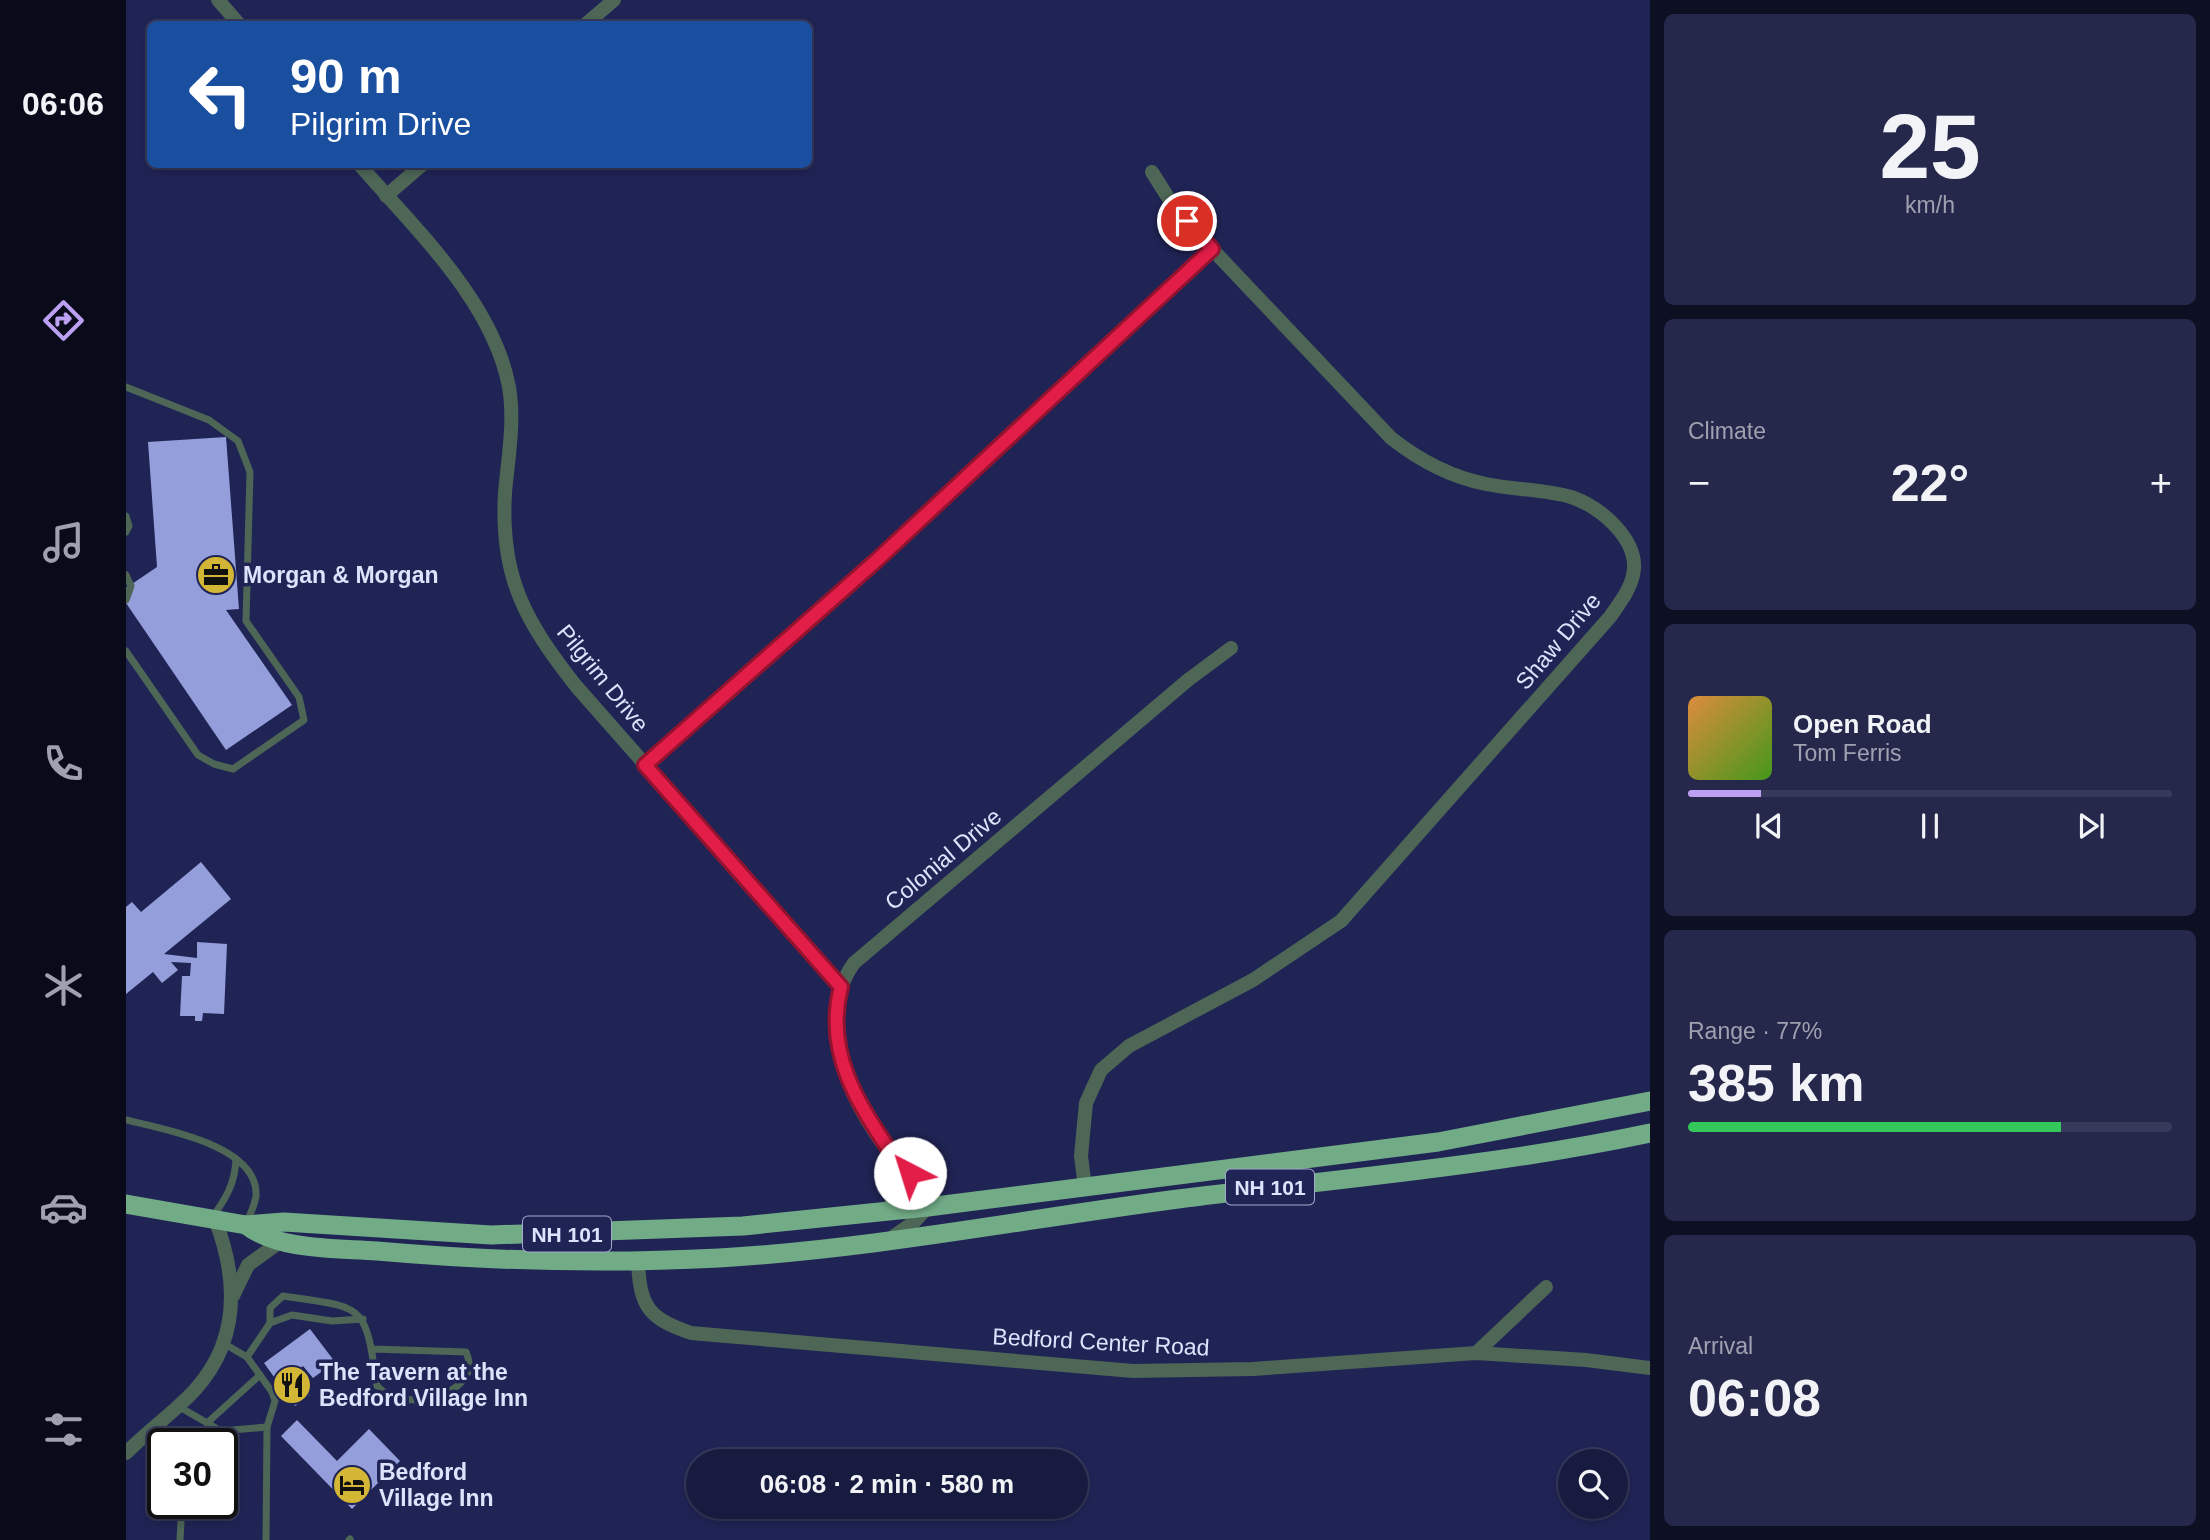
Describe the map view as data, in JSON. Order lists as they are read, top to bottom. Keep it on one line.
{"streets":{"highway":["NH 101"],"street":["Shaw Drive","Pilgrim Drive","Colonial Drive","Bedford Center Road"]},"crossings":[["Shaw Drive","NH 101"],["Pilgrim Drive","Colonial Drive"],["Colonial Drive","NH 101"],["NH 101","Bedford Center Road"]],"places":{"office":["Morgan & Morgan"],"restaurant":["The Tavern at the Bedford Village Inn"],"hotel":["Bedford Village Inn"]},"page":{"tabs":"06:06","tile":[["25","km/h"],"Climate",["Range · 77%","385 km"],["Arrival","06:08"]],"turn":["90 m","Pilgrim Drive"],"heat":["−","22°","+"],"song":["Open Road","Tom Ferris"],"limit":"30","trip":"06:08 · 2 min · 580 m"}}
